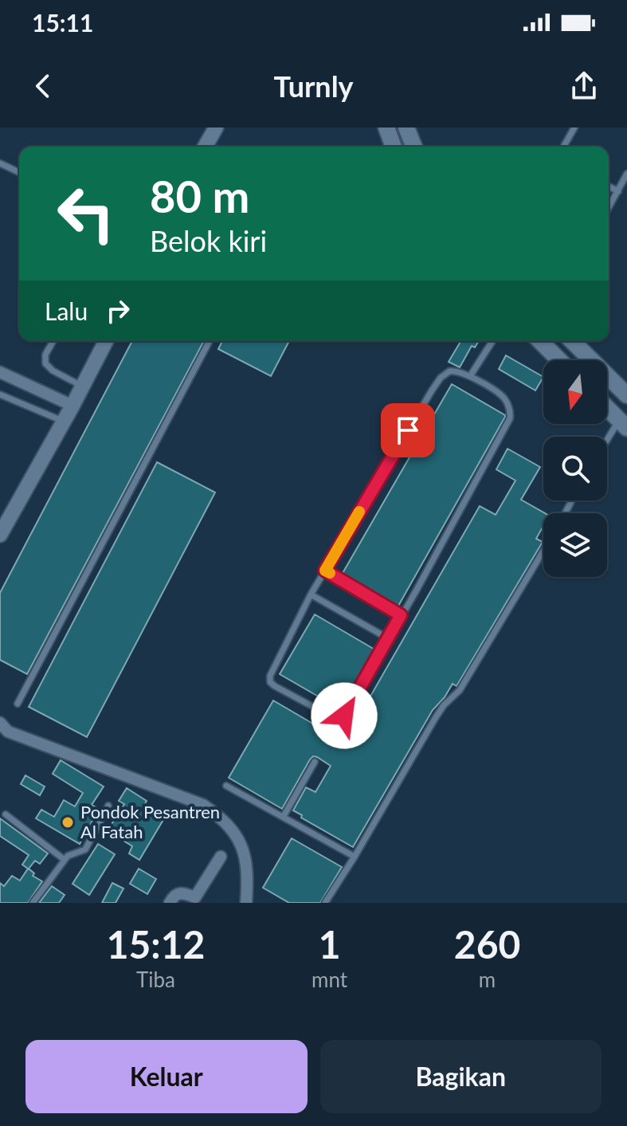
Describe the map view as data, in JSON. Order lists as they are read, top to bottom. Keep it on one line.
{"places":["Pondok Pesantren Al Fatah"],"north":"bottom","page":{"status":"15:11","header":"Turnly","turn":["80 m","Belok kiri"],"then":"Lalu","eta":["15:12","Tiba","1","mnt","260","m"],"buttons":["Keluar","Bagikan"]}}
